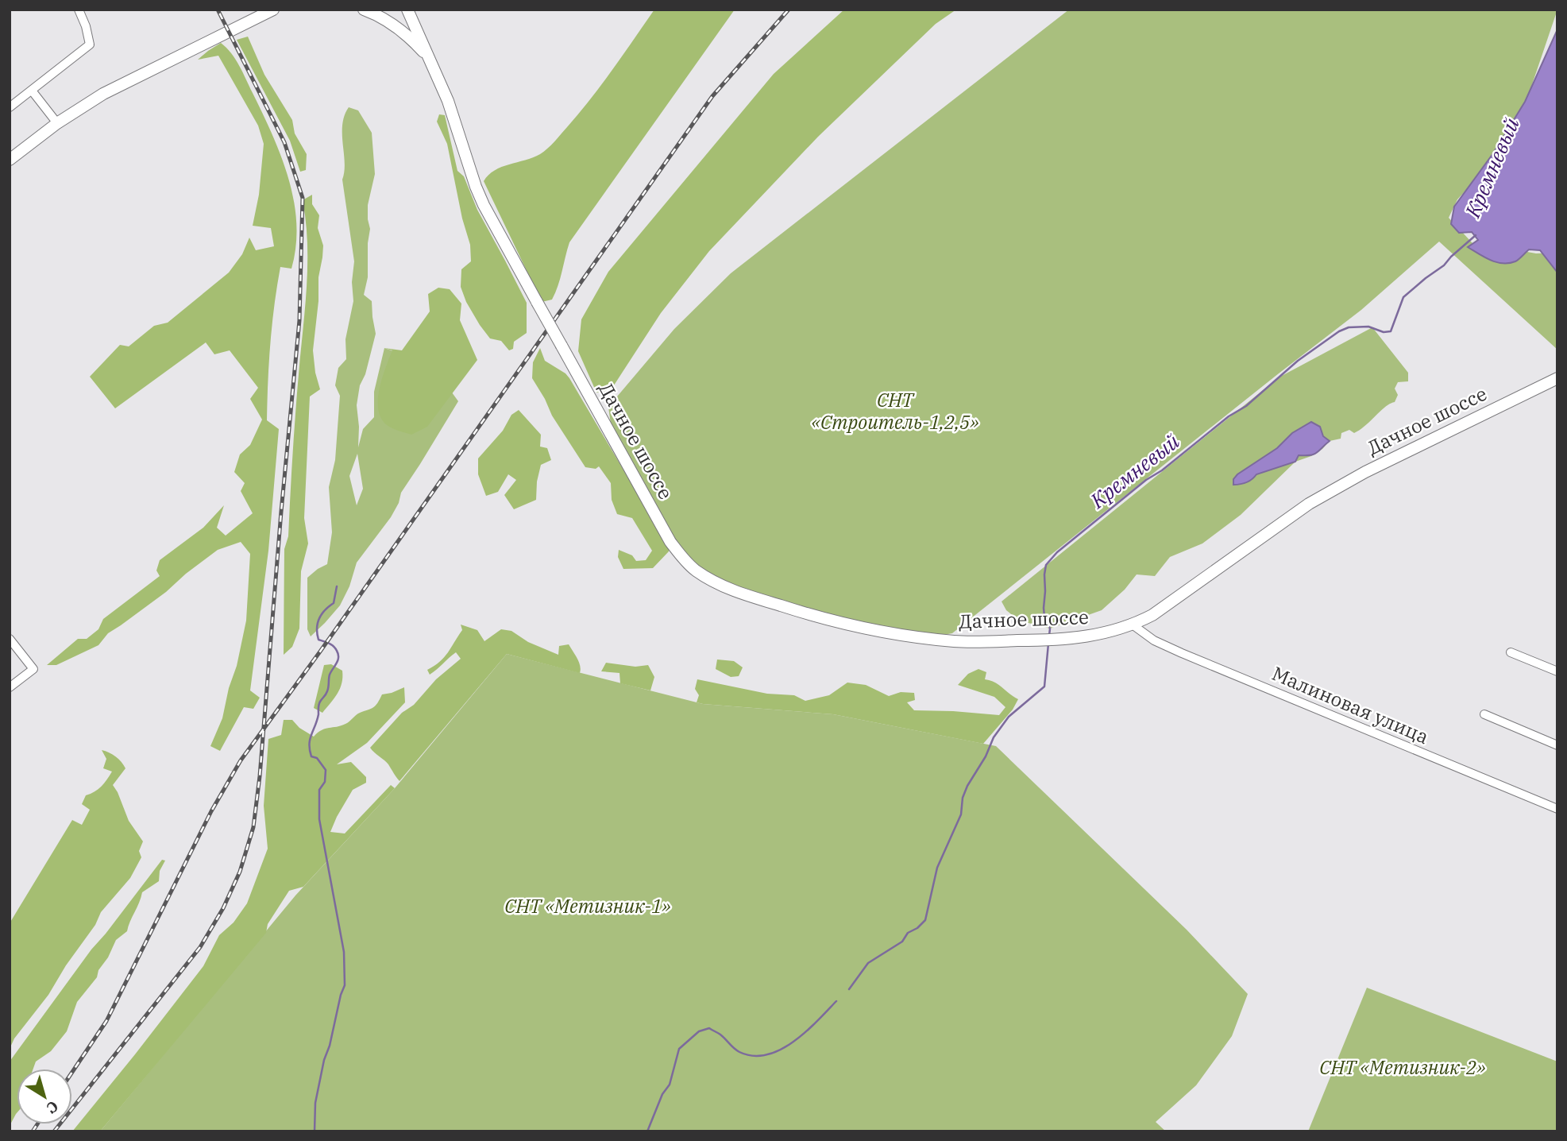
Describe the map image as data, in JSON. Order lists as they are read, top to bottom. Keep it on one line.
{"streets":{"main road":["Дачное шоссе"],"street":["Малиновая улица"]},"crossings":[["Дачное шоссе","Малиновая улица"]],"water":["Кремневый"],"parks":["СНТ «Строитель-1,2,5»","СНТ «Метизник-1»","СНТ «Метизник-2»"],"north":"bottom right"}
